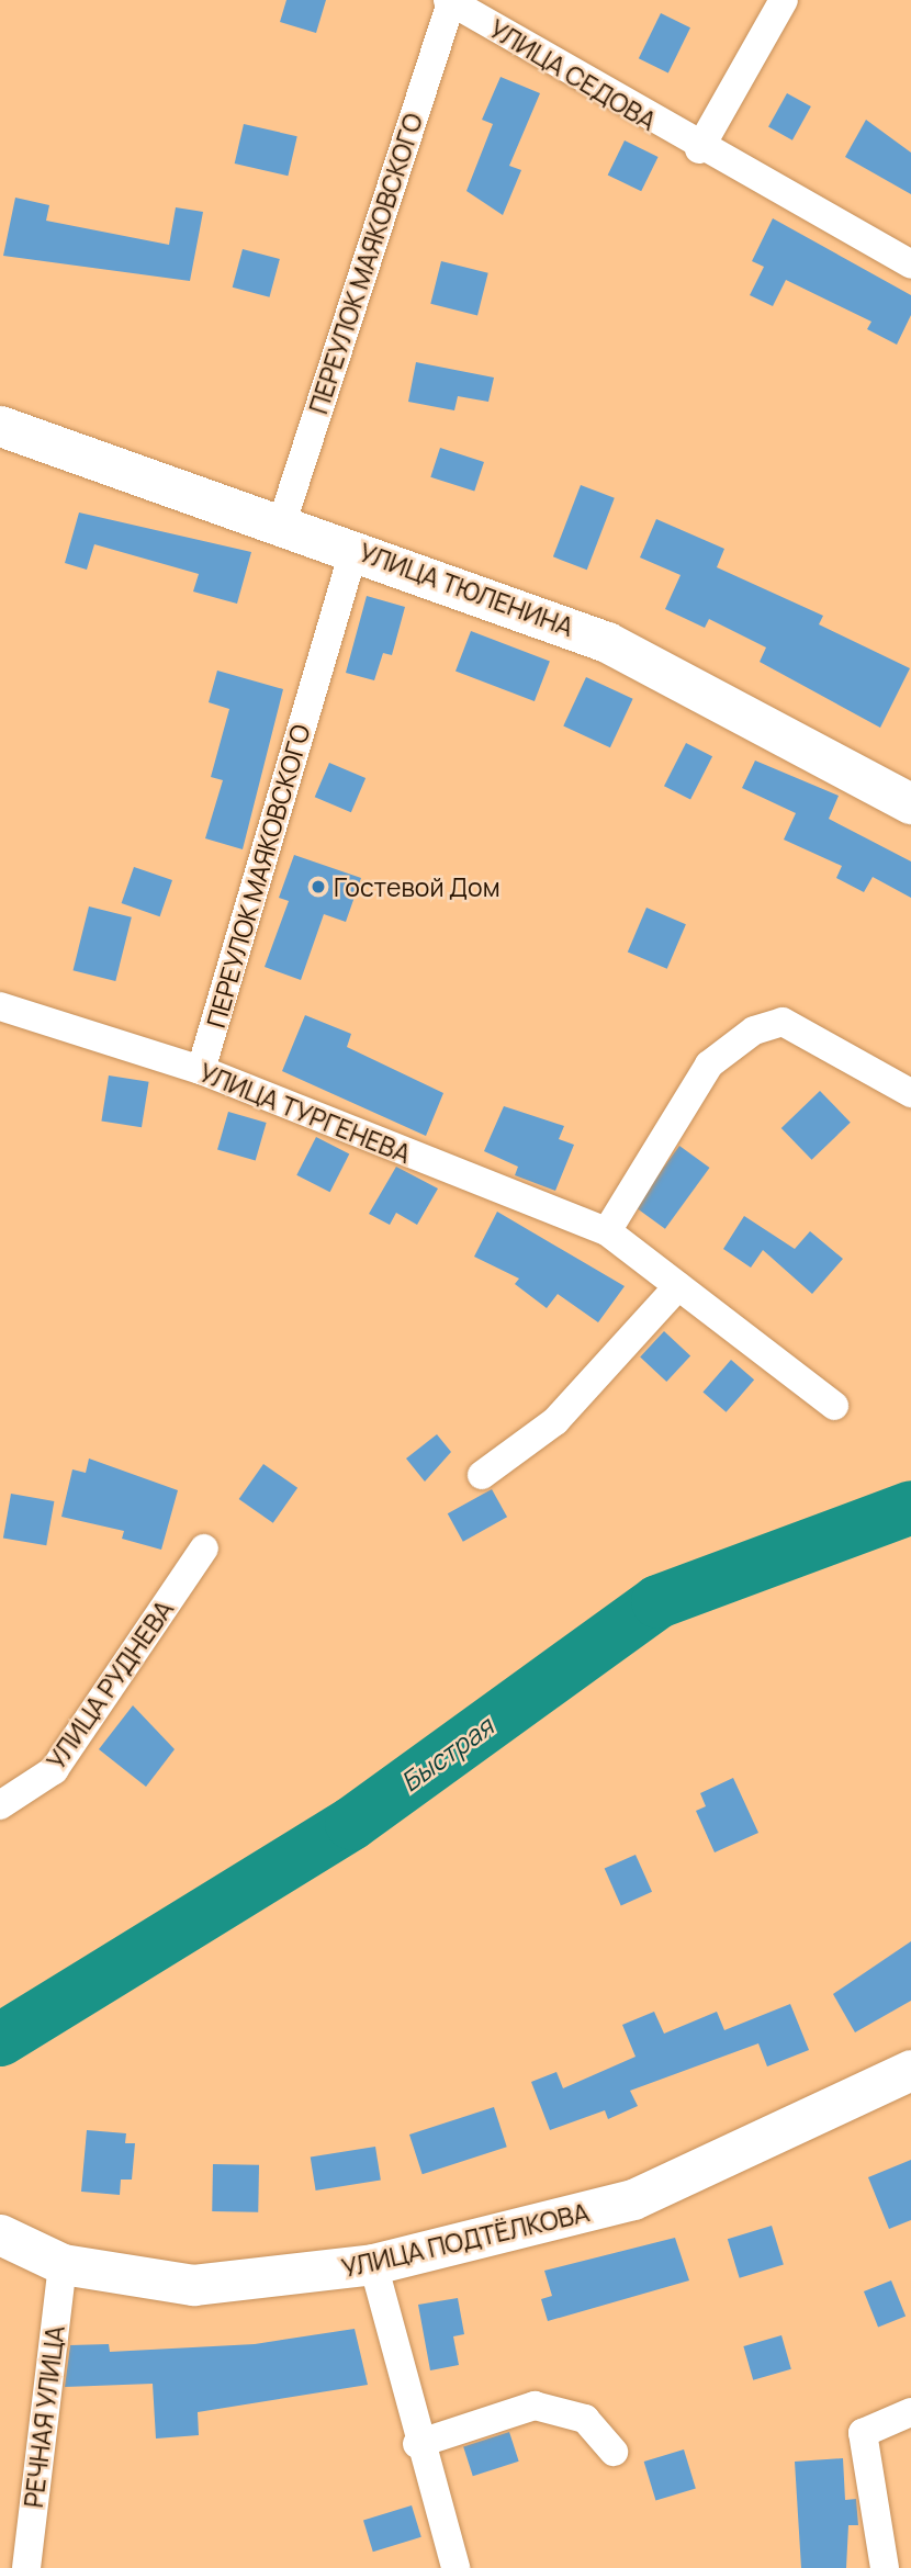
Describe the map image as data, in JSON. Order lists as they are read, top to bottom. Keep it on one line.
{"streets":{"street":["УЛИЦА СЕДОВА","ПЕРЕУЛОК МАЯКОВСКОГО","УЛИЦА ТЮЛЕНИНА","УЛИЦА ТУРГЕНЕВА","УЛИЦА РУДНЕВА","УЛИЦА ПОДТЁЛКОВА","РЕЧНАЯ УЛИЦА"]},"crossings":[["УЛИЦА СЕДОВА","ПЕРЕУЛОК МАЯКОВСКОГО"],["ПЕРЕУЛОК МАЯКОВСКОГО","УЛИЦА ТЮЛЕНИНА"],["ПЕРЕУЛОК МАЯКОВСКОГО","УЛИЦА ТУРГЕНЕВА"],["УЛИЦА ПОДТЁЛКОВА","РЕЧНАЯ УЛИЦА"]],"water":["Быстрая"],"places":["Гостевой Дом"]}
